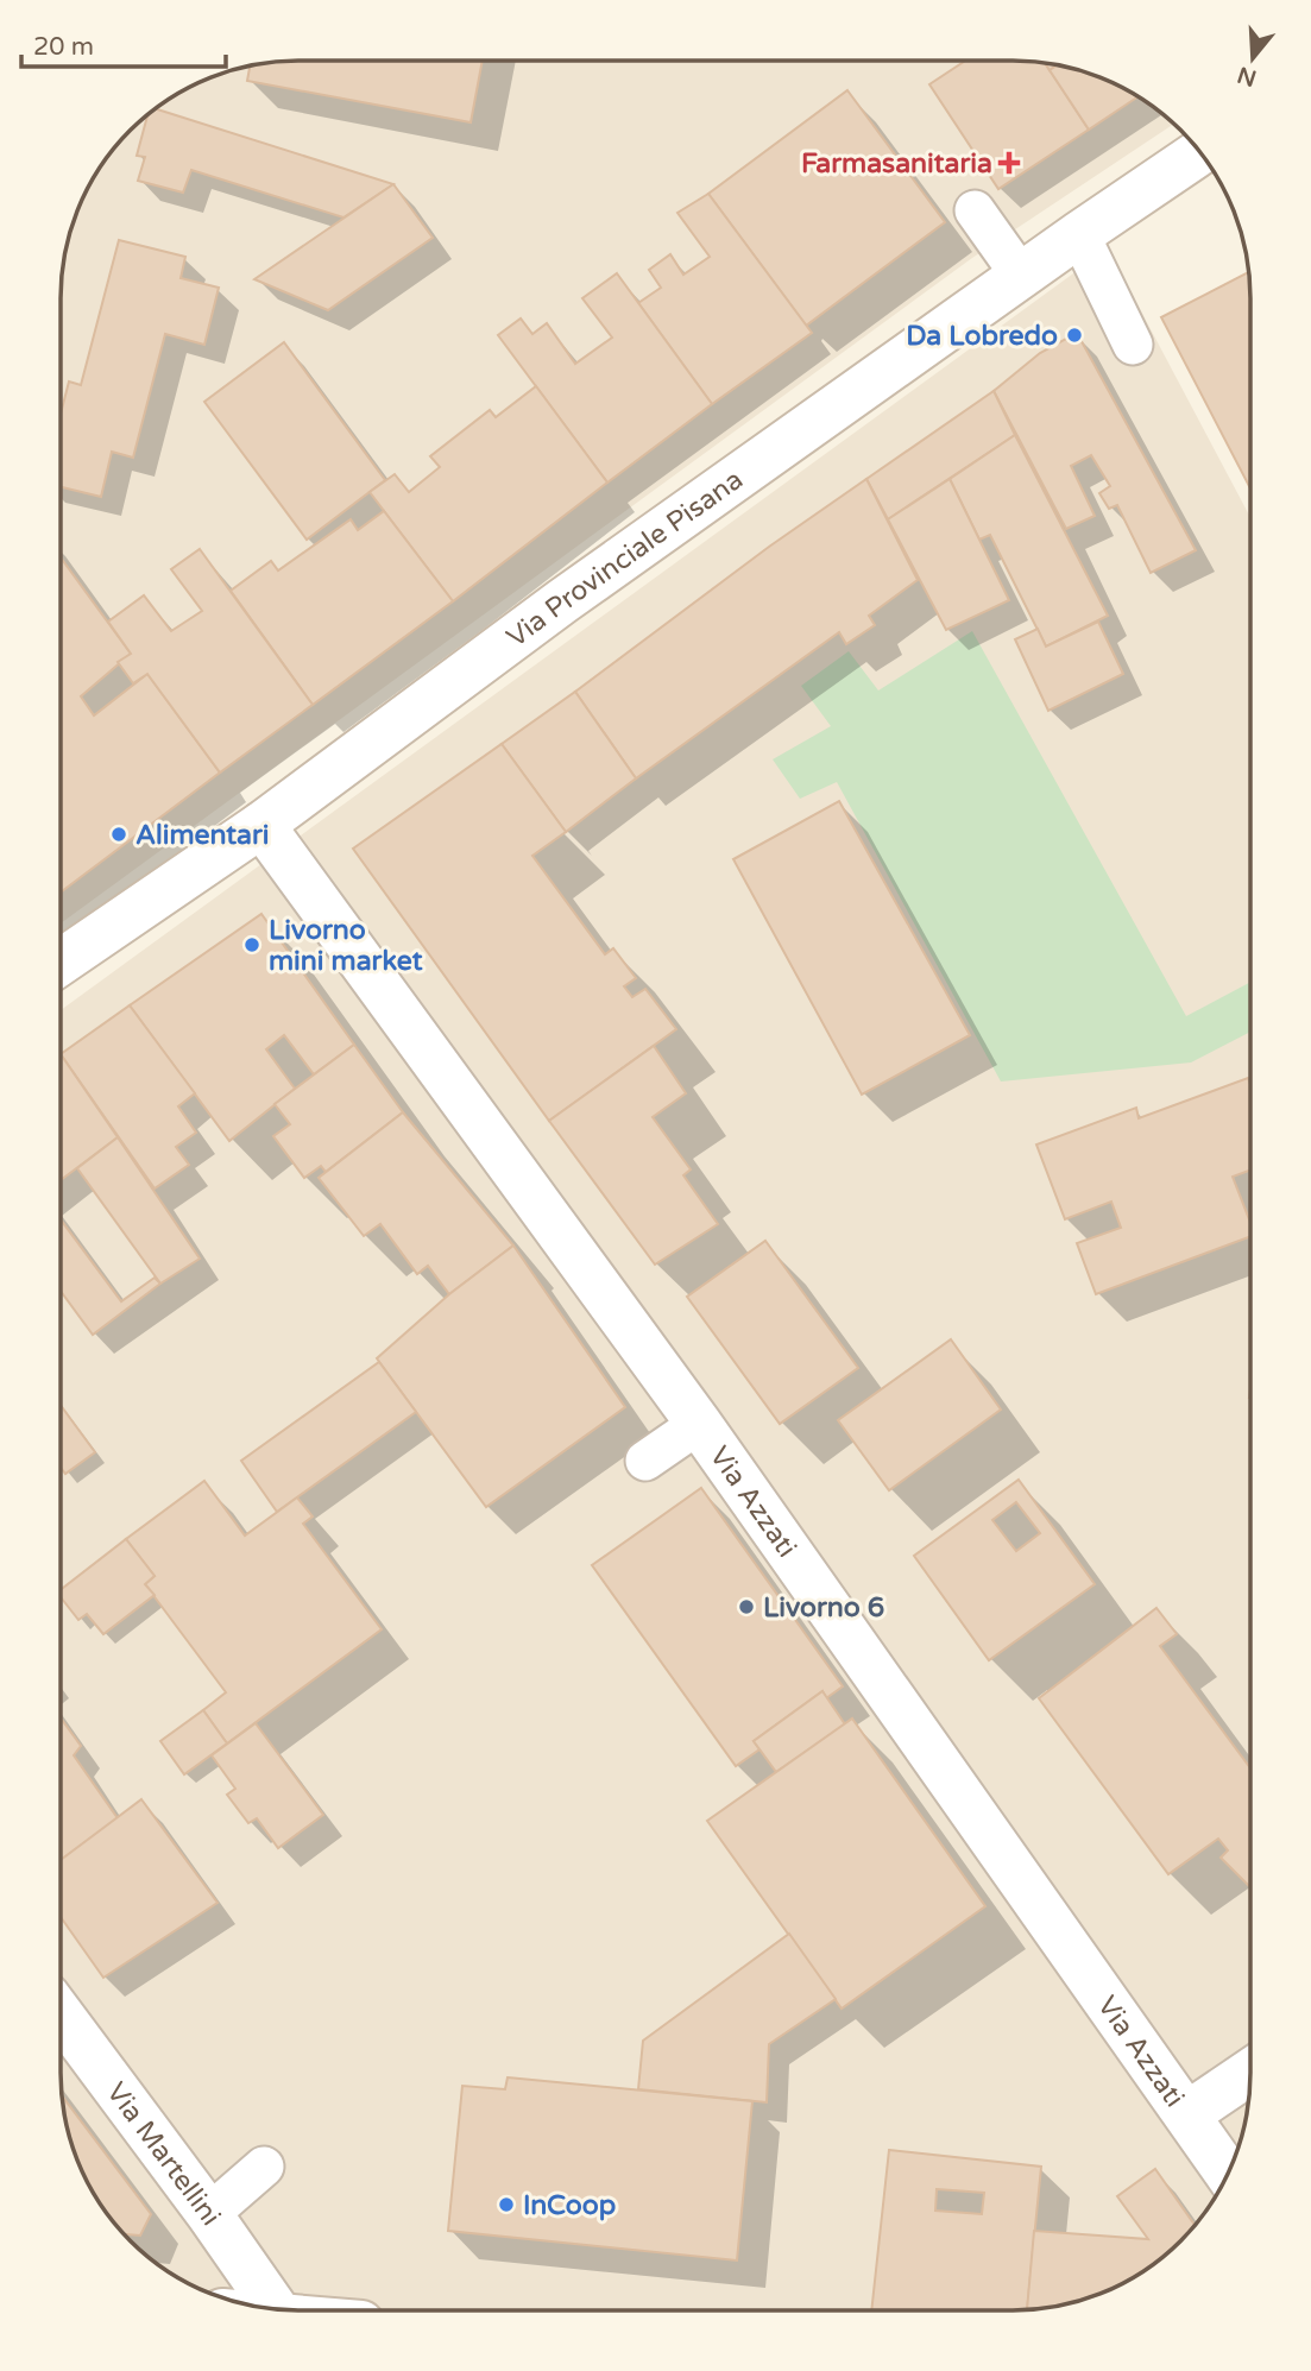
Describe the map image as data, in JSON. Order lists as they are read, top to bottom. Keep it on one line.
{"streets":{"street":["Via Provinciale Pisana","Via Azzati","Via Martellini"]},"crossings":[["Via Provinciale Pisana","Via Azzati"]],"places":{"health":["Farmasanitaria"],"other":["Da Lobredo","Alimentari","Livorno mini market","Livorno 6","InCoop"]},"scale_bar":"20 m","north":"bottom"}
